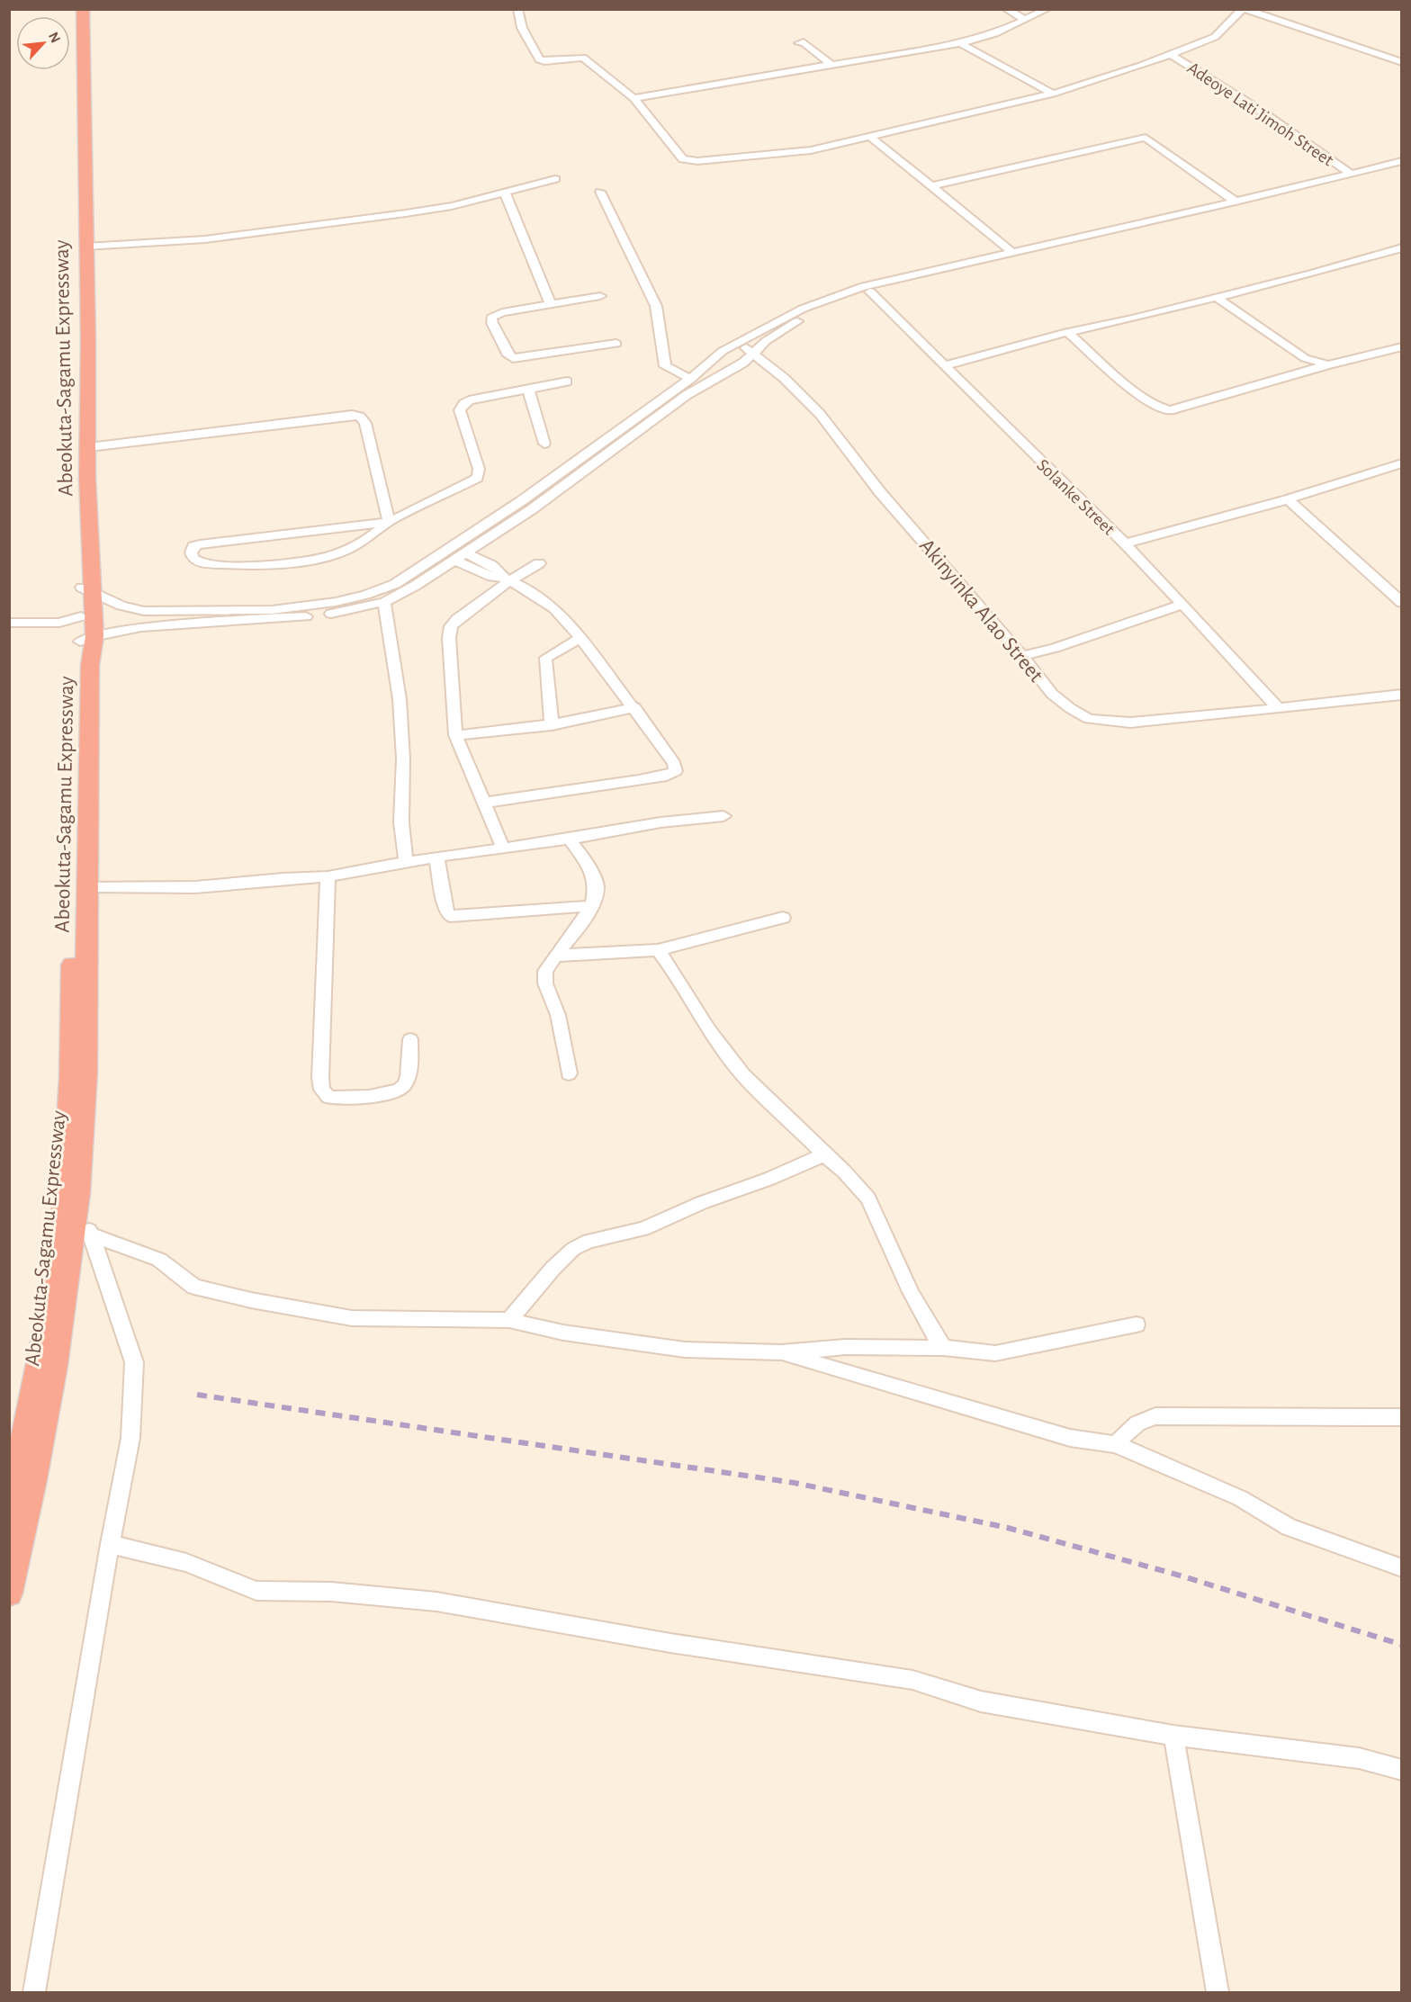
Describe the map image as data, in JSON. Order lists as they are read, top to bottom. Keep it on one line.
{"streets":{"highway":["Abeokuta-Sagamu Expressway"],"street":["Adeoye Lati Jimoh Street","Solanke Street","Akinyinka Alao Street"]},"crossings":[["Solanke Street","Akinyinka Alao Street"]],"north":"top right"}
